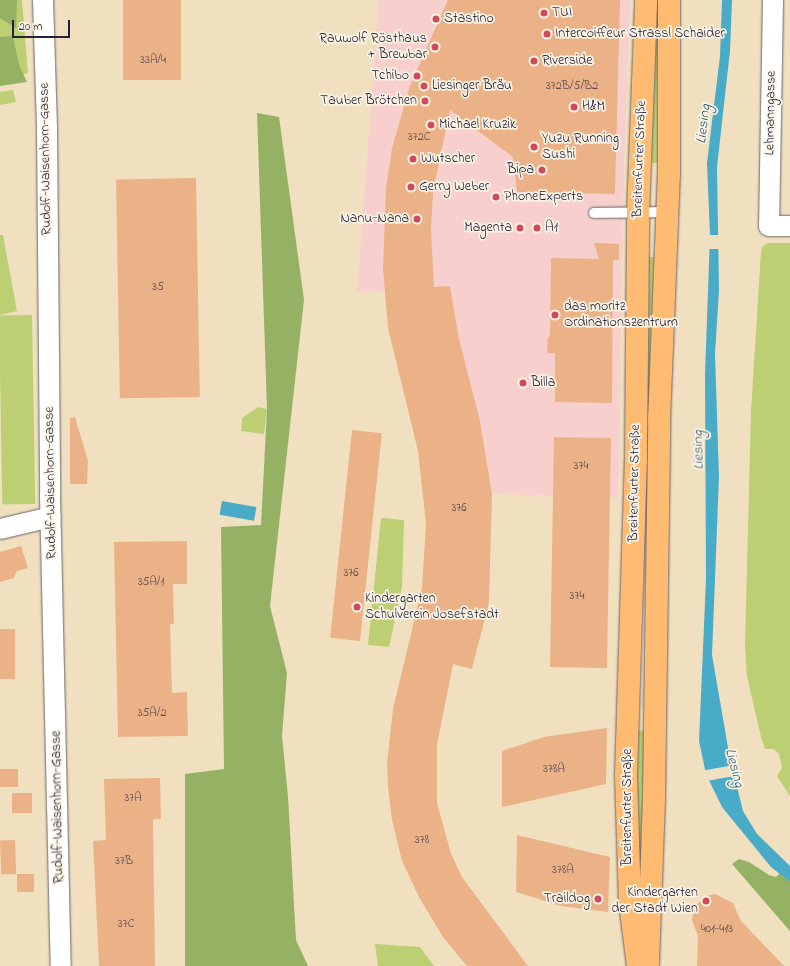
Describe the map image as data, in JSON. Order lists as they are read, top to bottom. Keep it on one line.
{"streets":{"main road":["Breitenfurter Straße"],"street":["Lehmanngasse","Rudolf-Waisenhorn-Gasse"]},"water":["Liesing"],"places":["TUI","Stastino","Intercoiffeur Strassl Schaider","Rauwolf Rösthaus + Brewbar","Riverside","Tchibo","Liesinger Bräu","Tauber Brötchen","H&M","Michael Kruzik","Yuzu Running Sushi","Wutscher","Bipa","Gerry Weber","PhoneExperts","Nanu-Nana","Magenta","A1","das moritz Ordinationszentrum","Billa","Kindergarten Schulverein Josefstadt","Traildog","Kindergarten der Stadt Wien"],"house_numbers":["33A/4","372B/5/B2","372C","35","374","376","376","35A/1","374","35A/2","378A","37A","378","37B","378A","37C","401-413"],"scale_bar":"20 m"}
